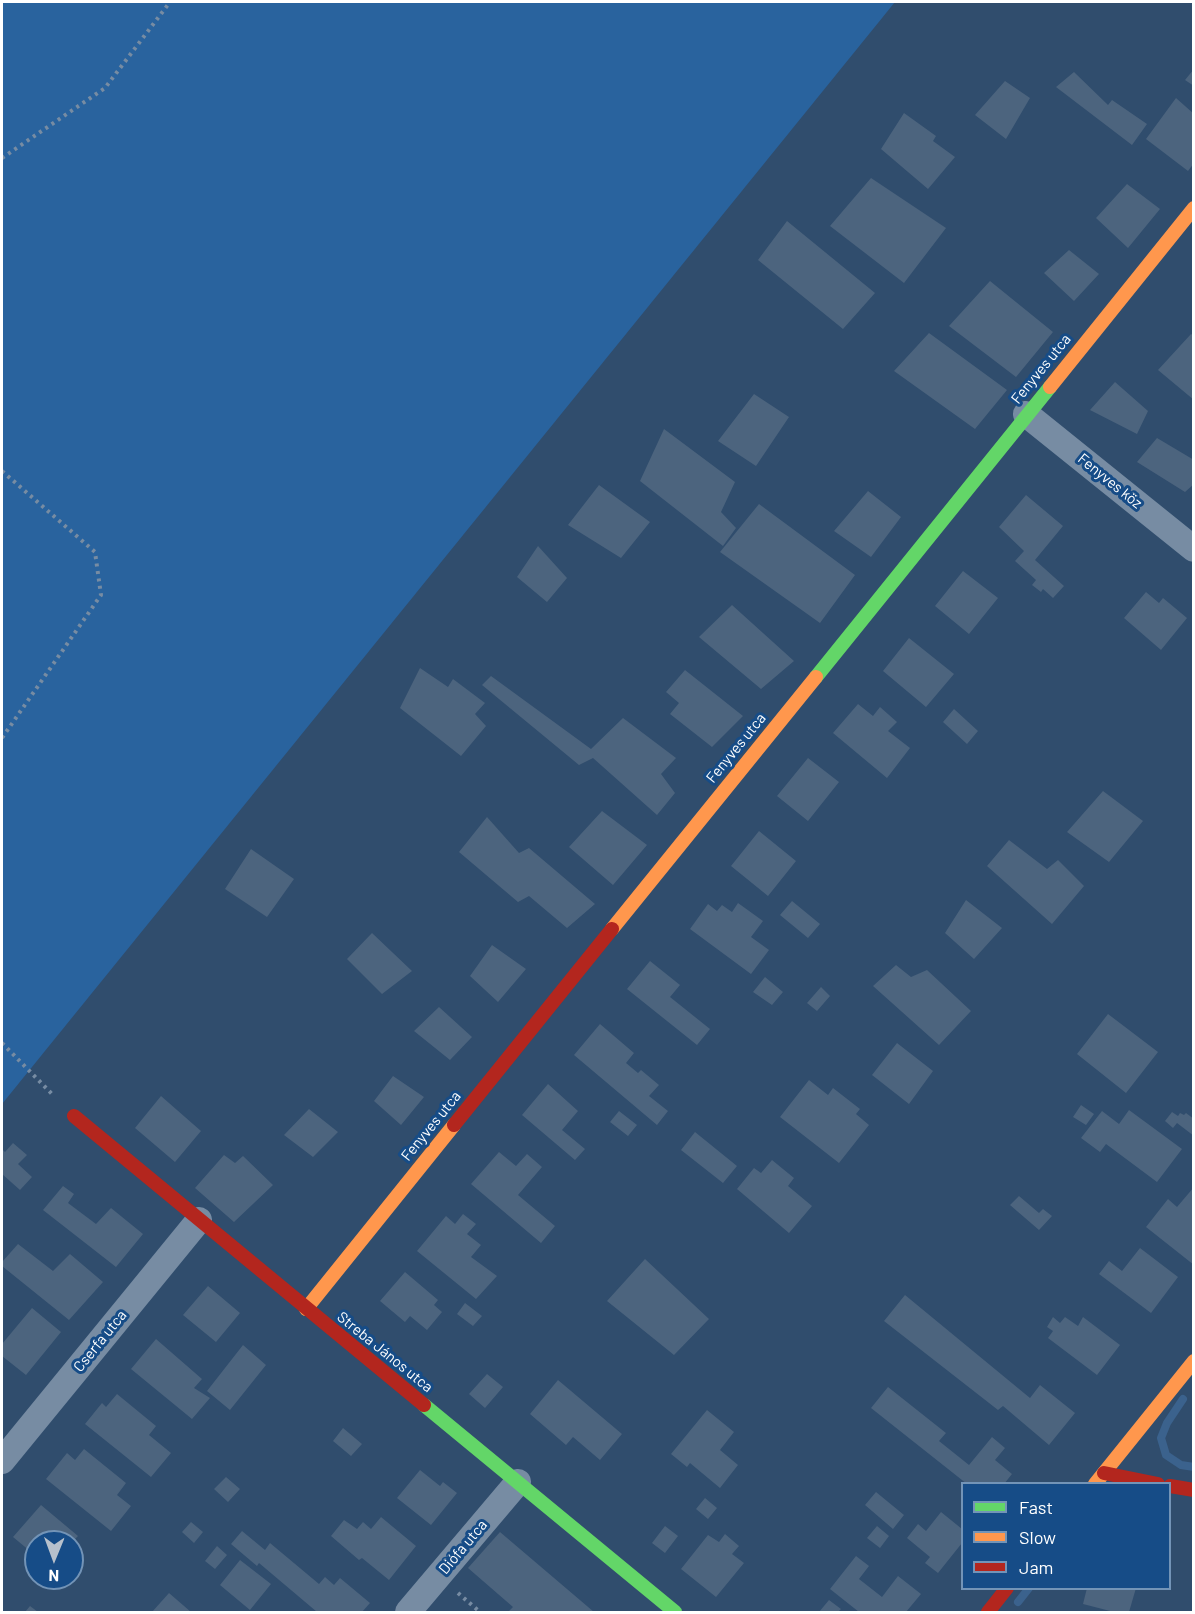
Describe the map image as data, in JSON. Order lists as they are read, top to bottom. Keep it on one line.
{"streets":{"street":["Fenyves utca","Fenyves köz","Cserfa utca","Streba János utca","Diófa utca"]},"crossings":[["Fenyves utca","Fenyves köz"],["Fenyves utca","Streba János utca"],["Cserfa utca","Streba János utca"],["Streba János utca","Diófa utca"]],"legend":["Fast","Slow","Jam"],"north":"bottom"}
